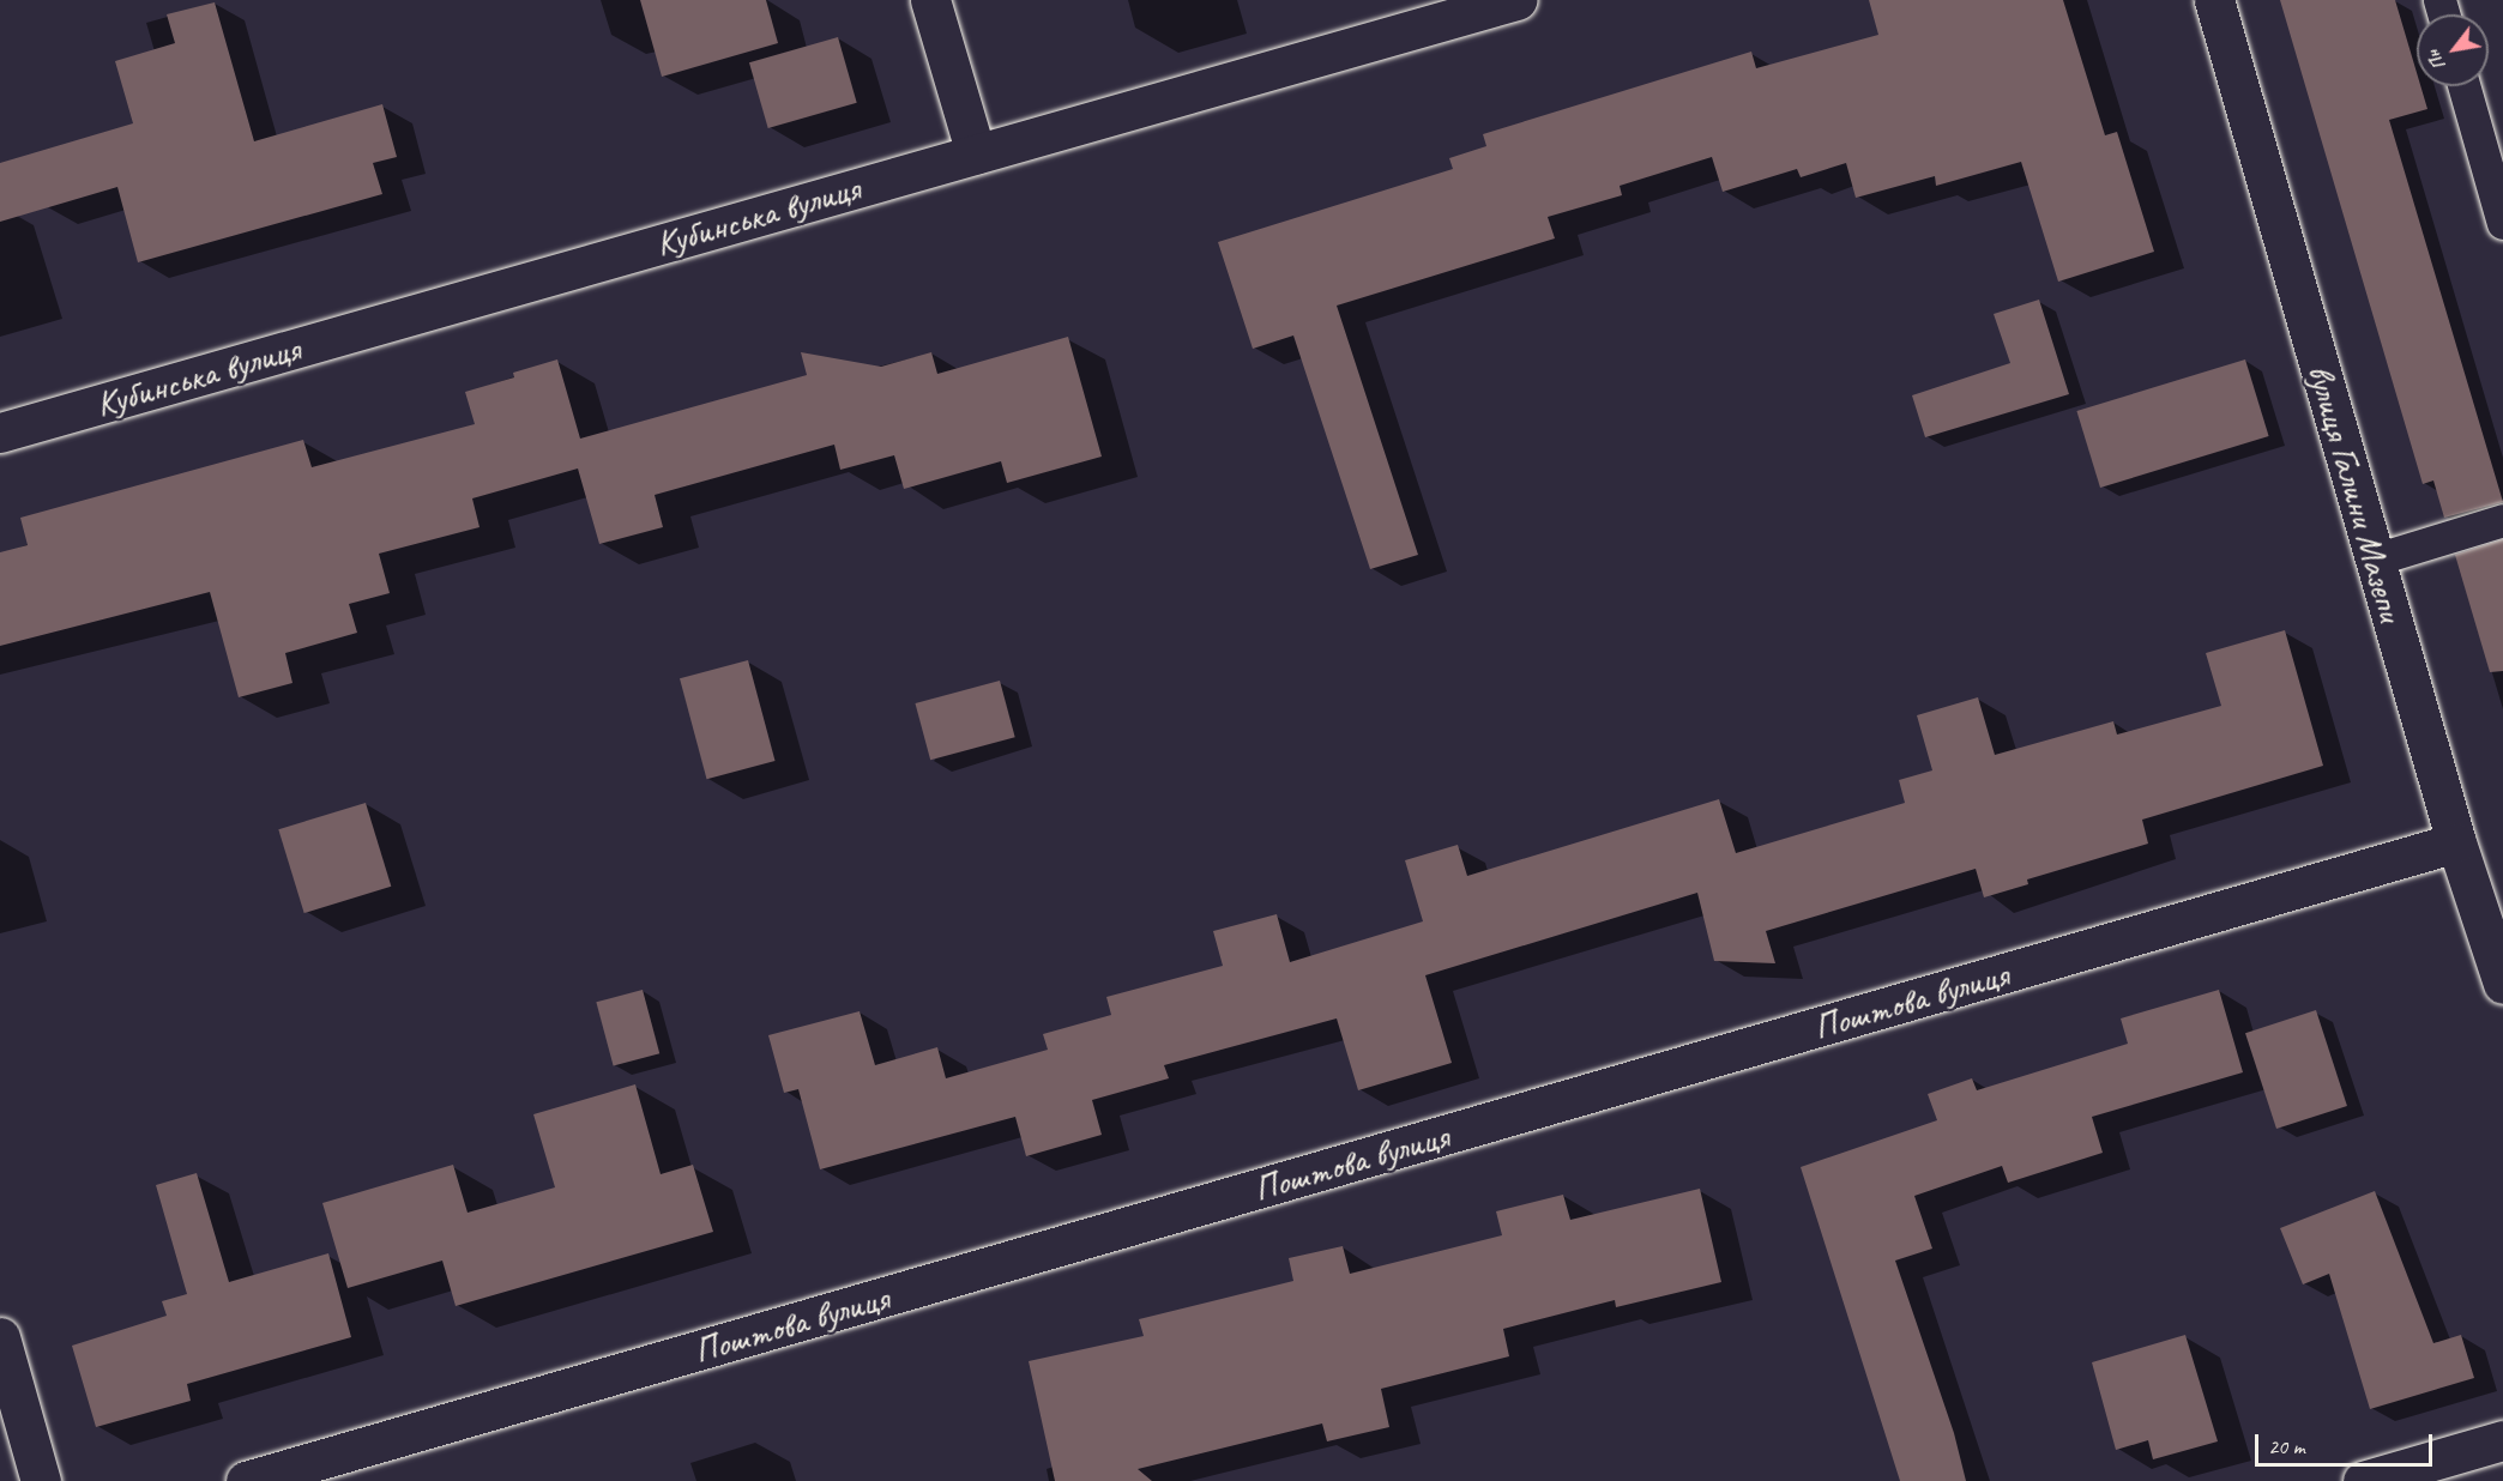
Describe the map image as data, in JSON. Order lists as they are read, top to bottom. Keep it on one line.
{"streets":{"street":["Кубинська вулиця","вулиця Галини Мазепи","Поштова вулиця"]},"crossings":[["вулиця Галини Мазепи","Поштова вулиця"]],"scale_bar":"20 m","north":"bottom left"}
